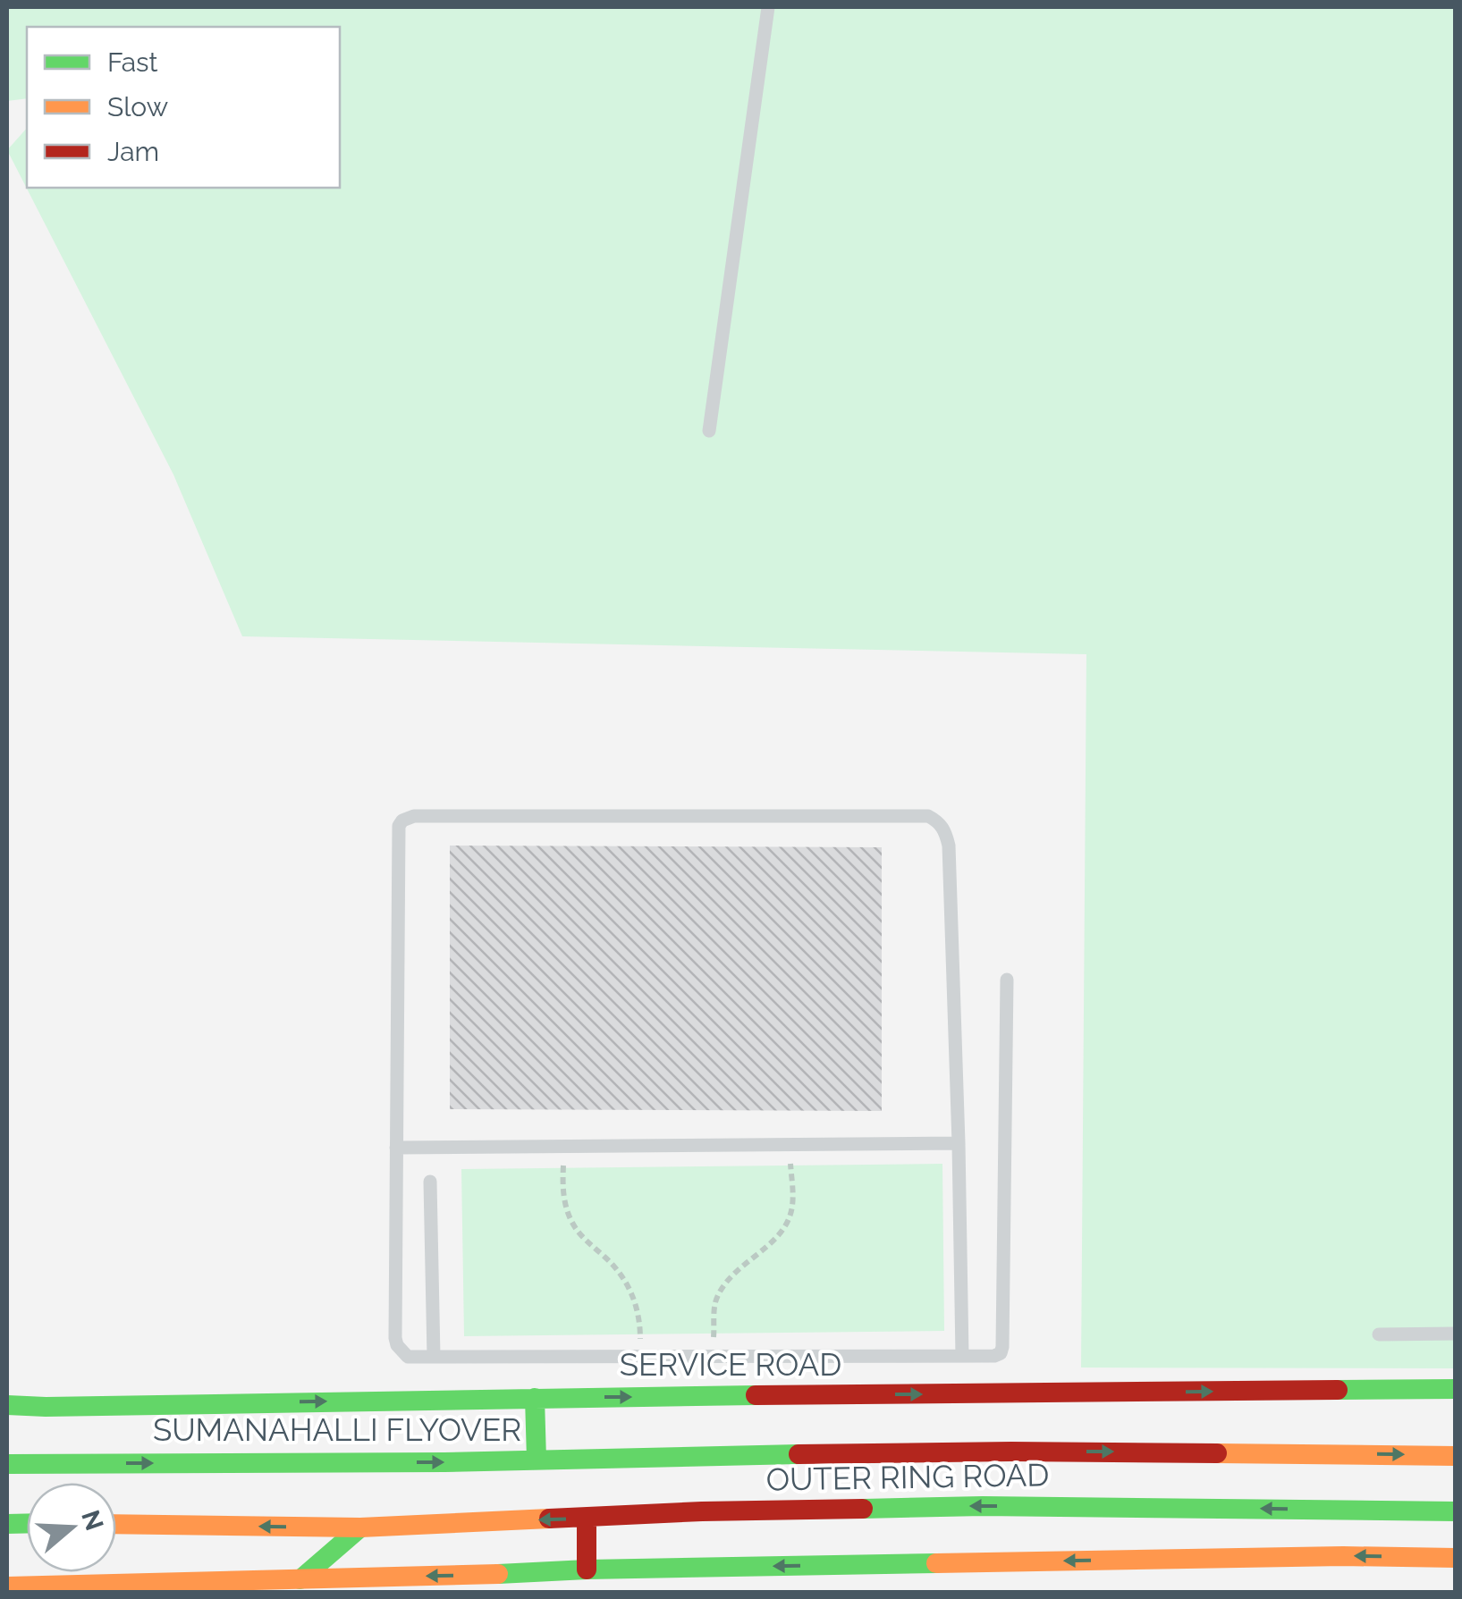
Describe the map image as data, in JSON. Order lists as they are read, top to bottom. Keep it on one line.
{"streets":{"main road":["SERVICE ROAD","SUMANAHALLI FLYOVER","OUTER RING ROAD"]},"crossings":[["SUMANAHALLI FLYOVER","OUTER RING ROAD"]],"legend":["Fast","Slow","Jam"],"north":"right"}
